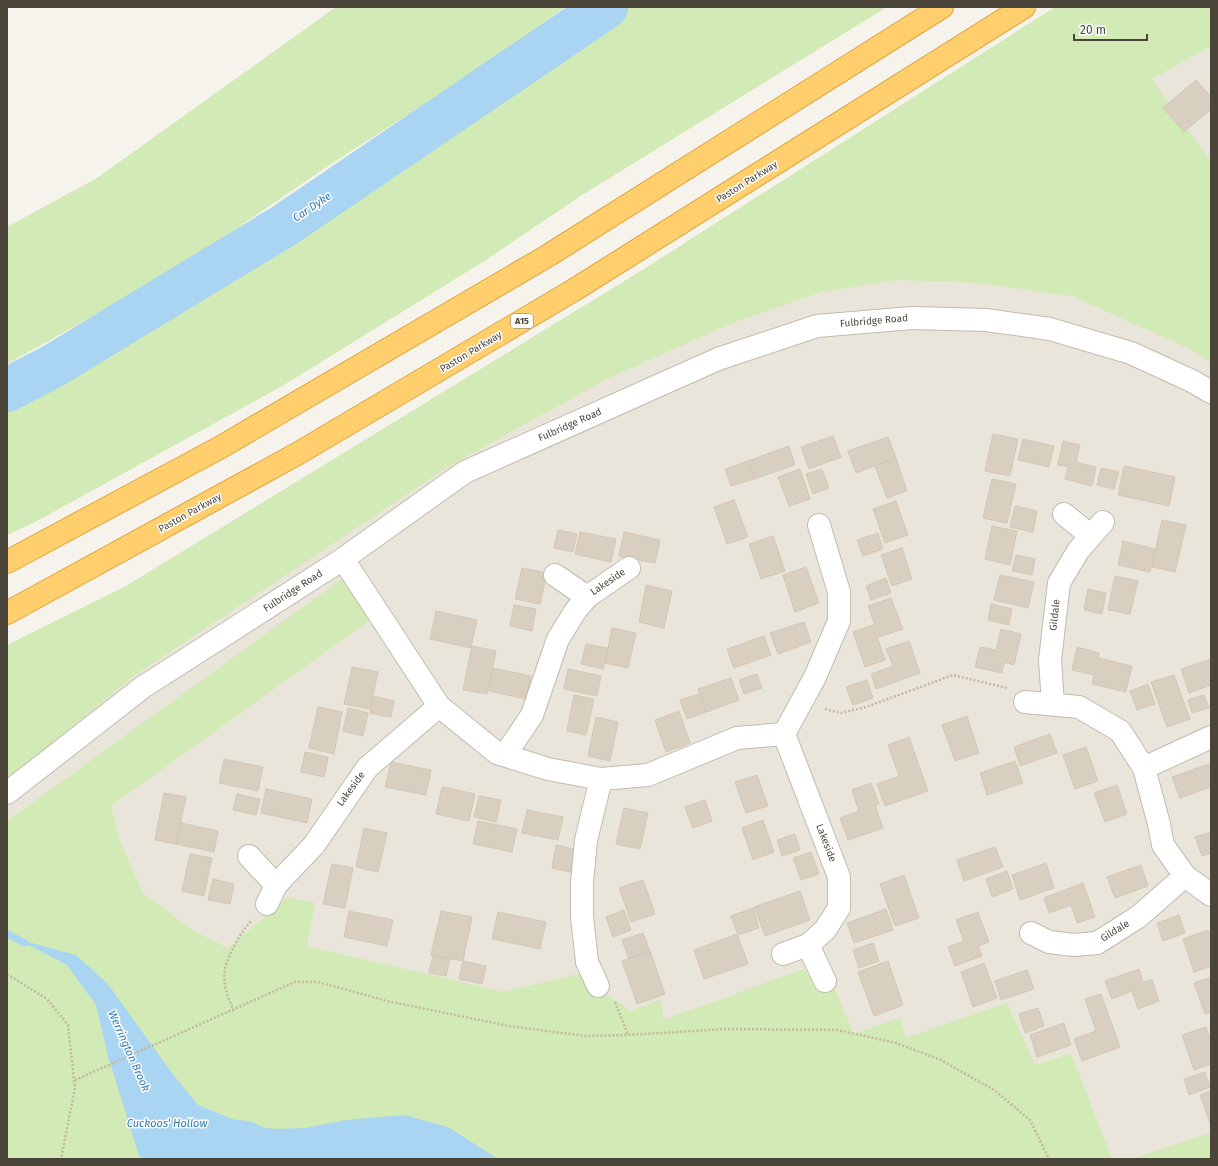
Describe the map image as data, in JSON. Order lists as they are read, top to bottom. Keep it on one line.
{"streets":{"highway":["Paston Parkway","A15"],"street":["Fulbridge Road","Lakeside","Gildale"]},"water":["Car Dyke","Werrington Brook","Cuckoos' Hollow"],"scale_bar":"20 m"}
